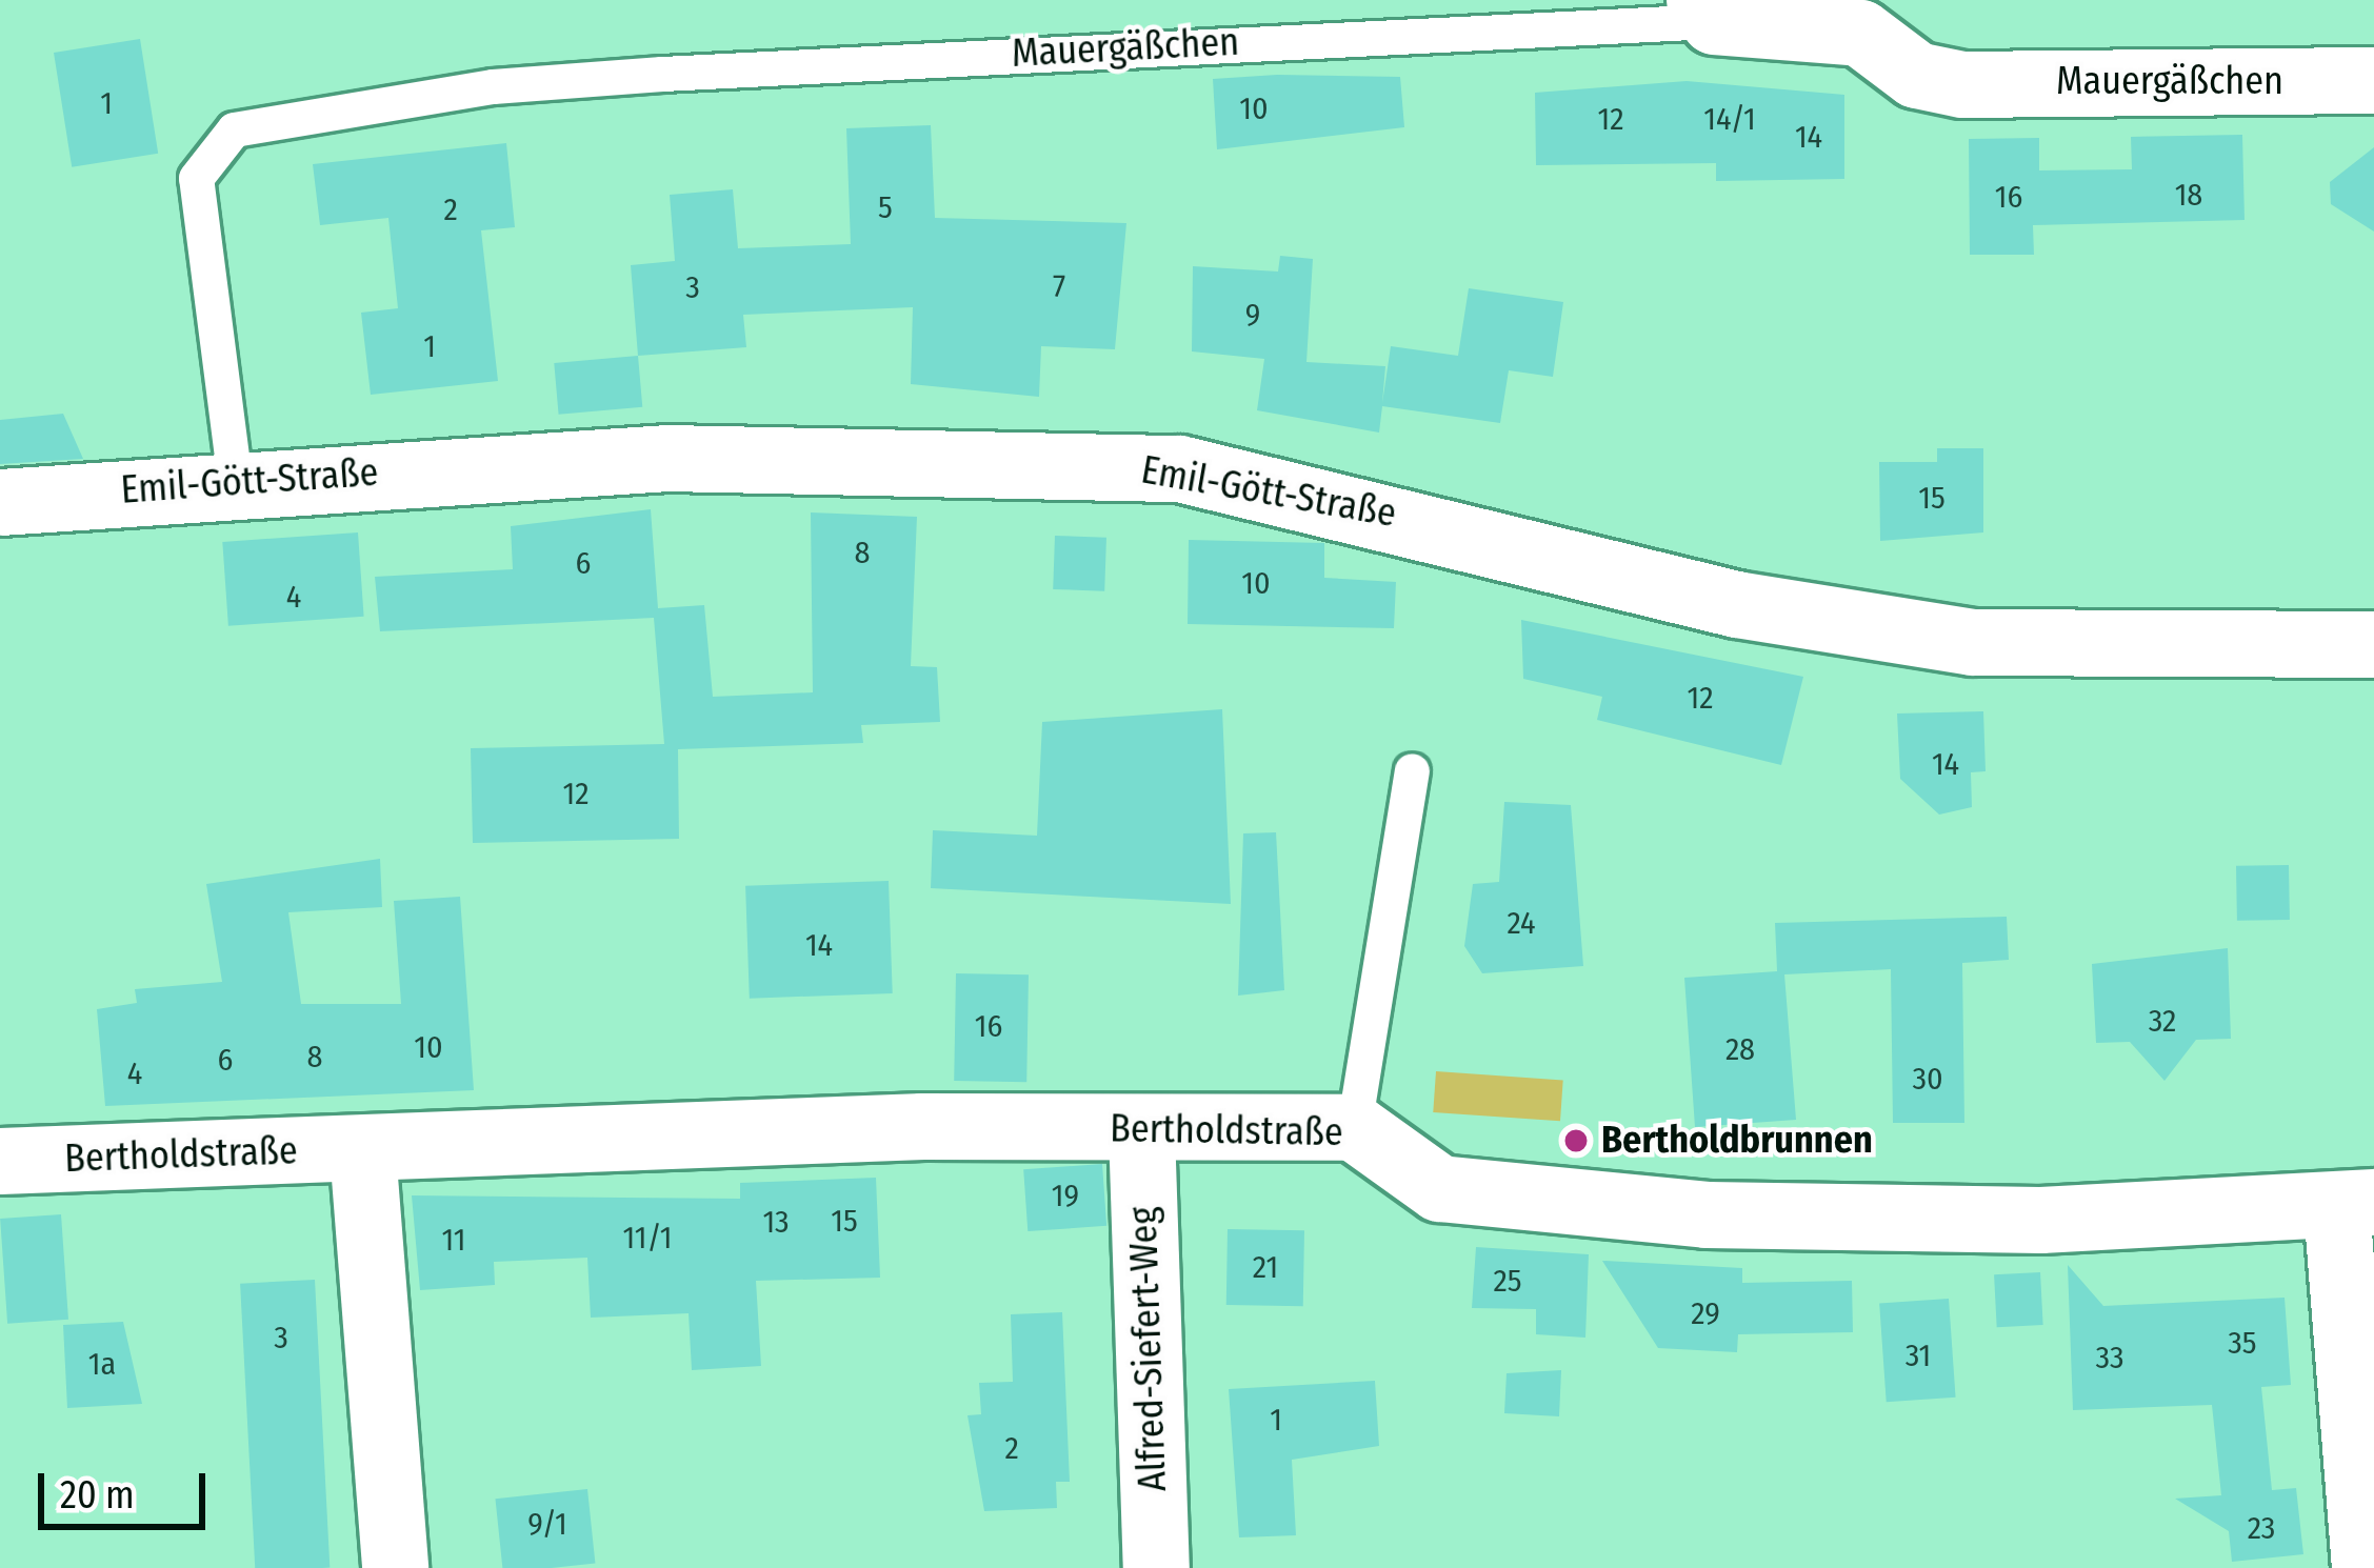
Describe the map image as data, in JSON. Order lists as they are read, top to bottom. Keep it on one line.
{"streets":{"street":["Mauergäßchen","Emil-Gött-Straße","Bertholdstraße","Alfred-Siefert-Weg"]},"crossings":[["Mauergäßchen","Emil-Gött-Straße"],["Bertholdstraße","Alfred-Siefert-Weg"]],"places":["Bertholdbrunnen"],"house_numbers":["1","10","12","14/1","14","18","16","5","2","7","3","9","1","15","8","6","10","4","12","14","12","24","14","32","16","10","28","8","6","4","30","19","15","13","11/1","11","21","25","29","3","35","31","33","1a","1","2","9/1","23"],"scale_bar":"20 m"}
